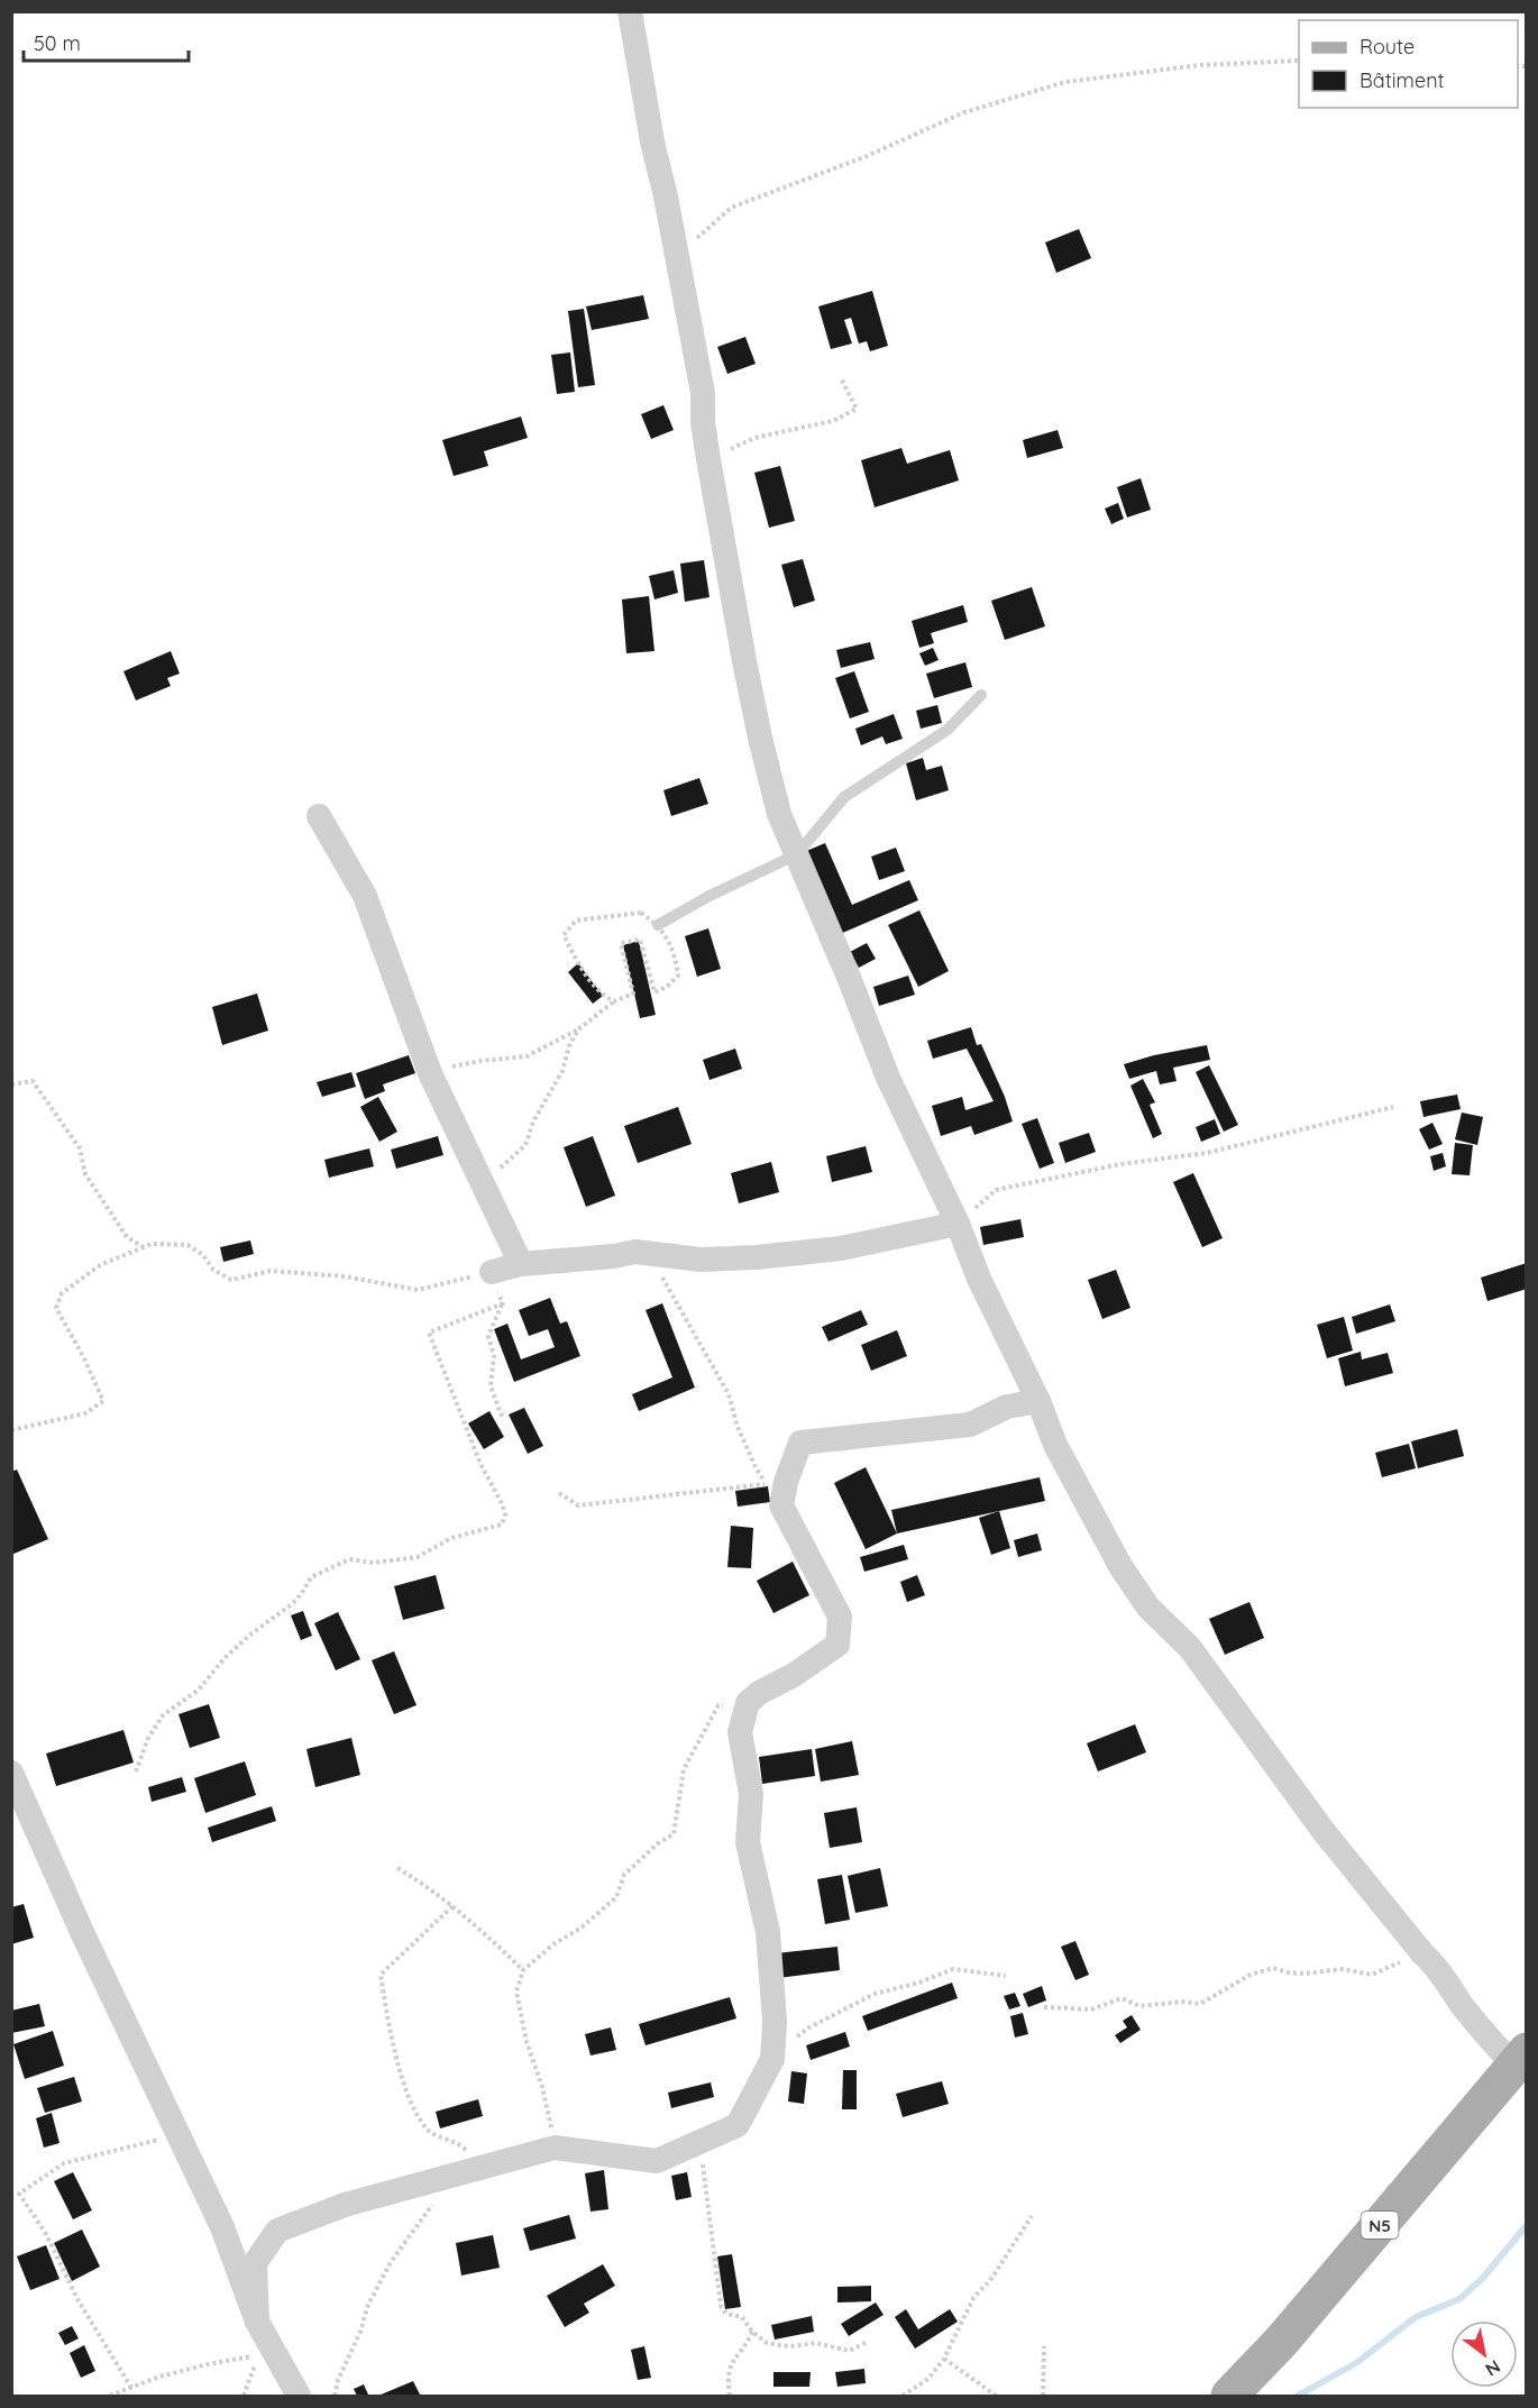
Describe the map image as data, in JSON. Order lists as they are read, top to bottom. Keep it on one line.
{"streets":{"main road":["N5"]},"legend":["Route","Bâtiment"],"scale_bar":"50 m","north":"bottom right"}
